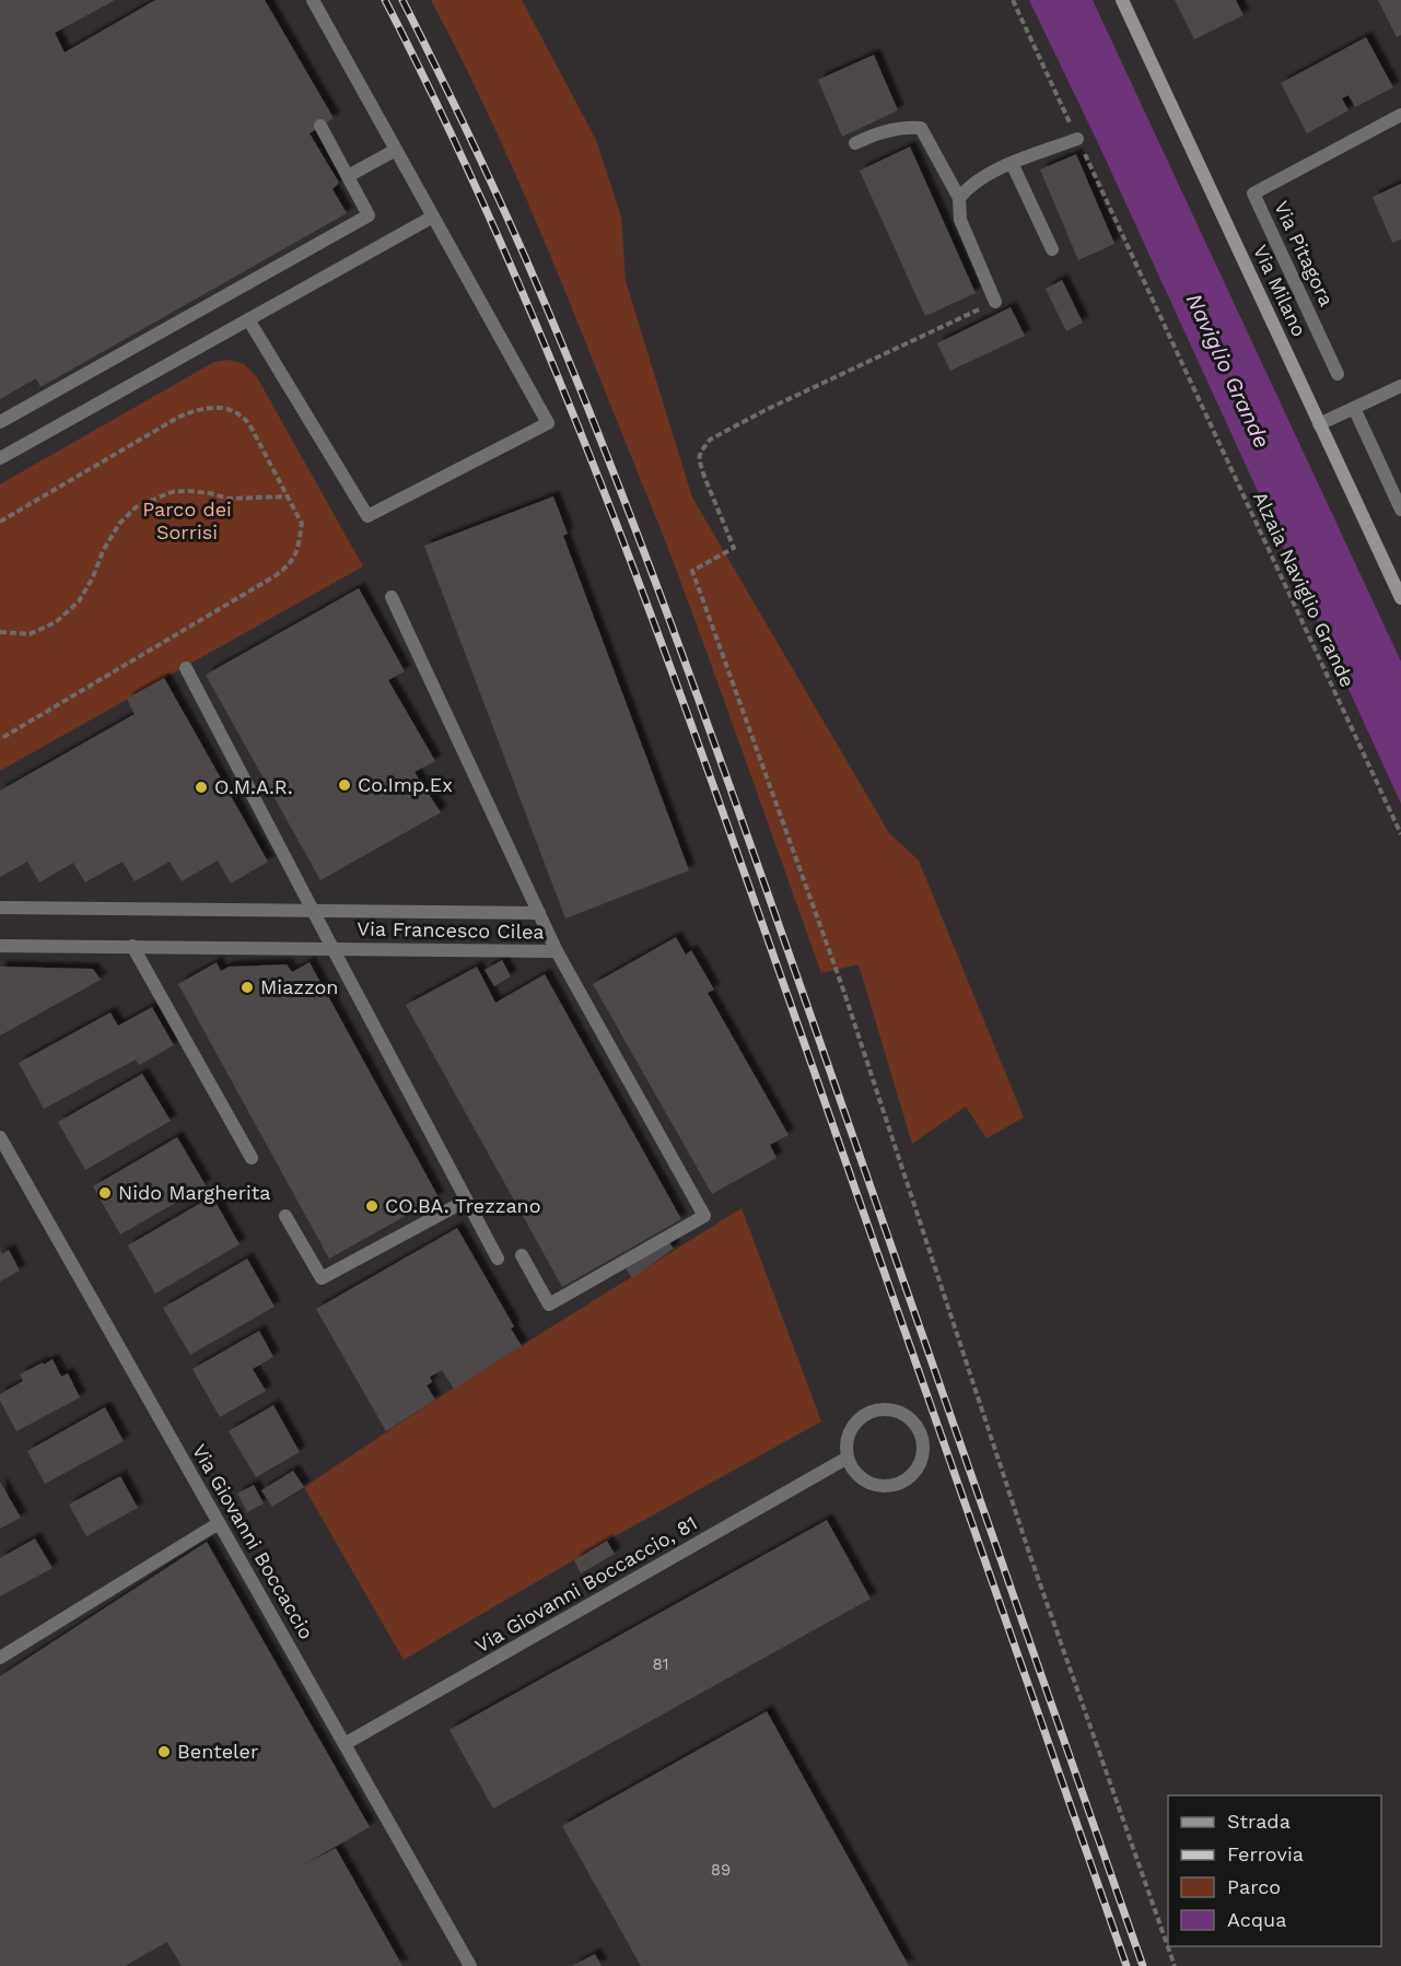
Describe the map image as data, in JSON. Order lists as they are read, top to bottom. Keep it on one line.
{"streets":{"main road":["Via Milano"],"street":["Via Pitagora","Via Francesco Cilea","Via Giovanni Boccaccio","Via Giovanni Boccaccio, 81"],"path":["Alzaia Naviglio Grande"]},"crossings":[["Via Giovanni Boccaccio","Via Giovanni Boccaccio, 81"]],"water":["Naviglio Grande"],"parks":["Parco dei Sorrisi"],"places":["Co.Imp.Ex","O.M.A.R.","Miazzon","Nido Margherita","CO.BA. Trezzano","Benteler"],"house_numbers":["81","89"],"legend":["Strada","Ferrovia","Parco","Acqua"]}
